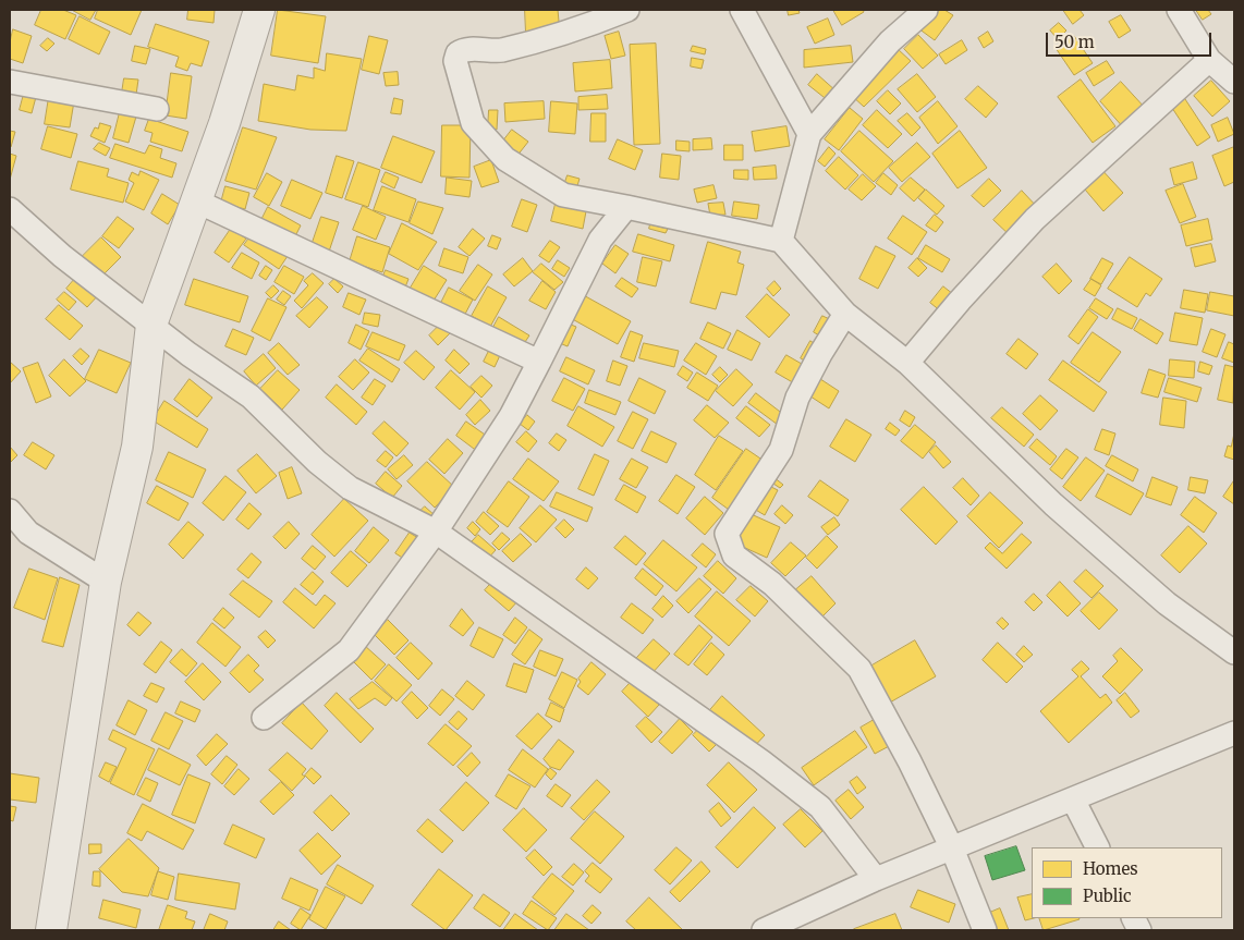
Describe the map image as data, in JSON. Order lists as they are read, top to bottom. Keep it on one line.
{"legend":["Homes","Public"],"scale_bar":"50 m"}
